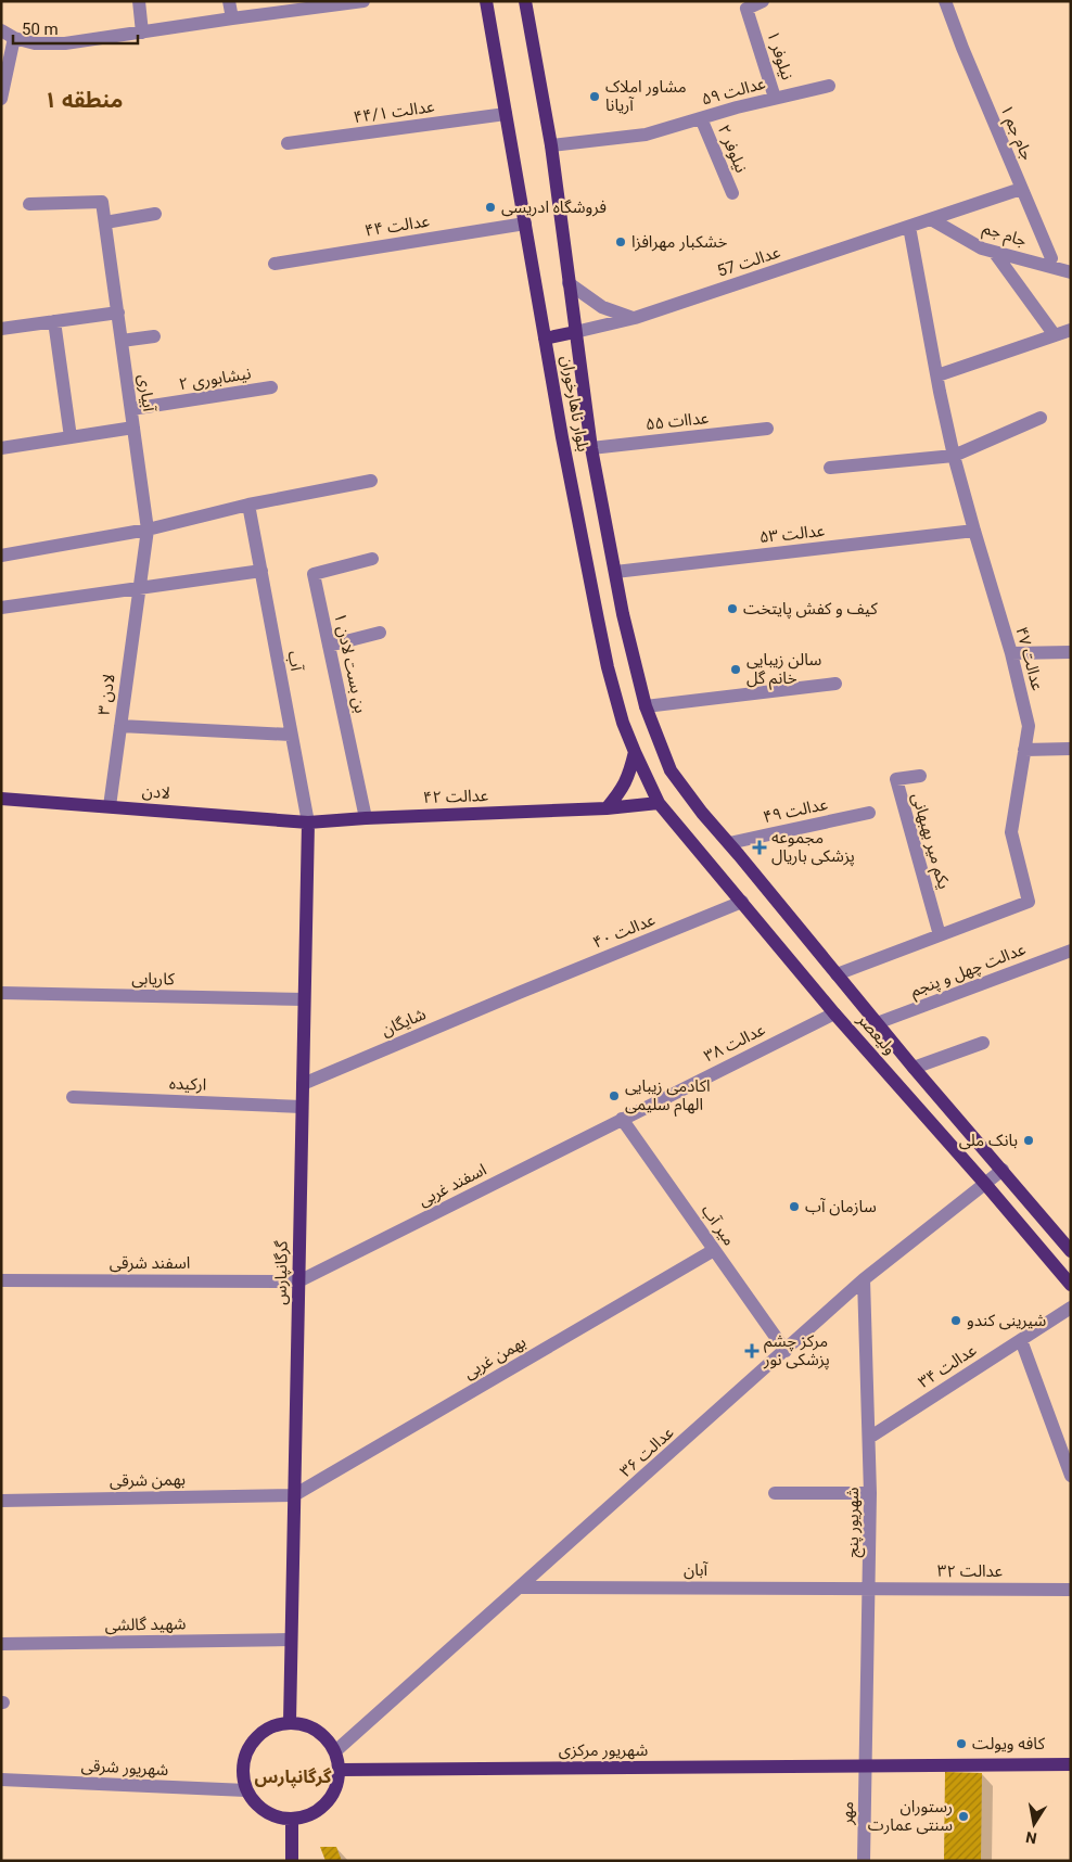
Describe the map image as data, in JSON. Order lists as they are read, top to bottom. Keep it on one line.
{"streets":{"main road":["بلوار ناهارخوران","لادن","عدالت ۴۲","ولیعصر","گرگانپارس","شهریور مرکزی"],"street":["۱ نیلوفر","عدالت ۵۹","۴۴/۱ عدالت","۱ جام جم","۲ نیلوفر","۴۴ عدالت","جام جم","عدالت 57","نیشابوری ۲","آبیاری","عداات ۵۵","عدالت ۵۳","عدالت ۴۷","آب","۱ بن بست لادن","۳ لادن","عدالت ۴۹","یکم میر بهبهانی","عدالت ۴۰","عدالت چهل و پنجم","کاریابی","شایگان","عدالت ۳۸","ارکیده","اسفند غربی","میر آب","اسفند شرقی","بهمن غربی","عدالت ۳۴","عدالت ۳۶","بهمن شرقی","شهریور پنج","آبان","عدالت ۳۲","شهید گالشی","شهریور شرقی","مهر"]},"crossings":[["۱ نیلوفر","عدالت ۵۹"],["عدالت ۵۹","۲ نیلوفر"],["عدالت ۵۹","بلوار ناهارخوران"],["۴۴/۱ عدالت","بلوار ناهارخوران"],["۴۴ عدالت","بلوار ناهارخوران"],["جام جم","عدالت 57"],["عدالت 57","بلوار ناهارخوران"],["عدالت 57","عدالت ۴۷"],["نیشابوری ۲","آبیاری"],["آبیاری","۳ لادن"],["بلوار ناهارخوران","عداات ۵۵"],["بلوار ناهارخوران","عدالت ۵۳"],["بلوار ناهارخوران","عدالت ۴۲"],["بلوار ناهارخوران","ولیعصر"],["عدالت ۵۳","عدالت ۴۷"],["عدالت ۴۷","یکم میر بهبهانی"],["عدالت ۴۷","ولیعصر"],["آب","لادن"],["آب","عدالت ۴۲"],["آب","گرگانپارس"],["۱ بن بست لادن","عدالت ۴۲"],["۳ لادن","لادن"],["لادن","عدالت ۴۲"],["لادن","گرگانپارس"],["عدالت ۴۲","ولیعصر"],["عدالت ۴۲","گرگانپارس"],["عدالت ۴۹","ولیعصر"],["عدالت ۴۰","شایگان"],["عدالت ۴۰","ولیعصر"],["عدالت چهل و پنجم","ولیعصر"],["کاریابی","گرگانپارس"],["شایگان","گرگانپارس"],["ولیعصر","عدالت ۳۸"],["ولیعصر","عدالت ۳۶"],["عدالت ۳۸","اسفند غربی"],["عدالت ۳۸","میر آب"],["ارکیده","گرگانپارس"],["اسفند غربی","میر آب"],["اسفند غربی","اسفند شرقی"],["اسفند غربی","گرگانپارس"],["میر آب","بهمن غربی"],["میر آب","عدالت ۳۶"],["اسفند شرقی","گرگانپارس"],["گرگانپارس","بهمن غربی"],["گرگانپارس","عدالت ۳۶"],["گرگانپارس","بهمن شرقی"],["گرگانپارس","شهید گالشی"],["گرگانپارس","شهریور مرکزی"],["گرگانپارس","شهریور شرقی"],["بهمن غربی","بهمن شرقی"],["عدالت ۳۴","شهریور پنج"],["عدالت ۳۶","شهریور پنج"],["عدالت ۳۶","آبان"],["عدالت ۳۶","شهریور مرکزی"],["عدالت ۳۶","شهریور شرقی"],["شهریور پنج","آبان"],["شهریور پنج","عدالت ۳۲"],["شهریور پنج","شهریور مرکزی"],["شهریور پنج","مهر"],["آبان","عدالت ۳۲"],["شهریور مرکزی","شهریور شرقی"],["شهریور مرکزی","مهر"]],"districts":["منطقه ۱","گرگانپارس"],"places":{"other":["مشاور املاک آریانا","فروشگاه ادریسی","خشكبار مهرافزا","کیف و کفش پایتخت","سالن زیبایی خانم گل","اکادمی زیبایی الهام سلیمی","بانک ملی","سازمان آب","شیرینی کندو","کافه ویولت","رستوران سنتی عمارت"],"health":["مجموعه پزشکی باریال","مرکز چشم پزشکی نور"]},"scale_bar":"50 m","north":"bottom"}
